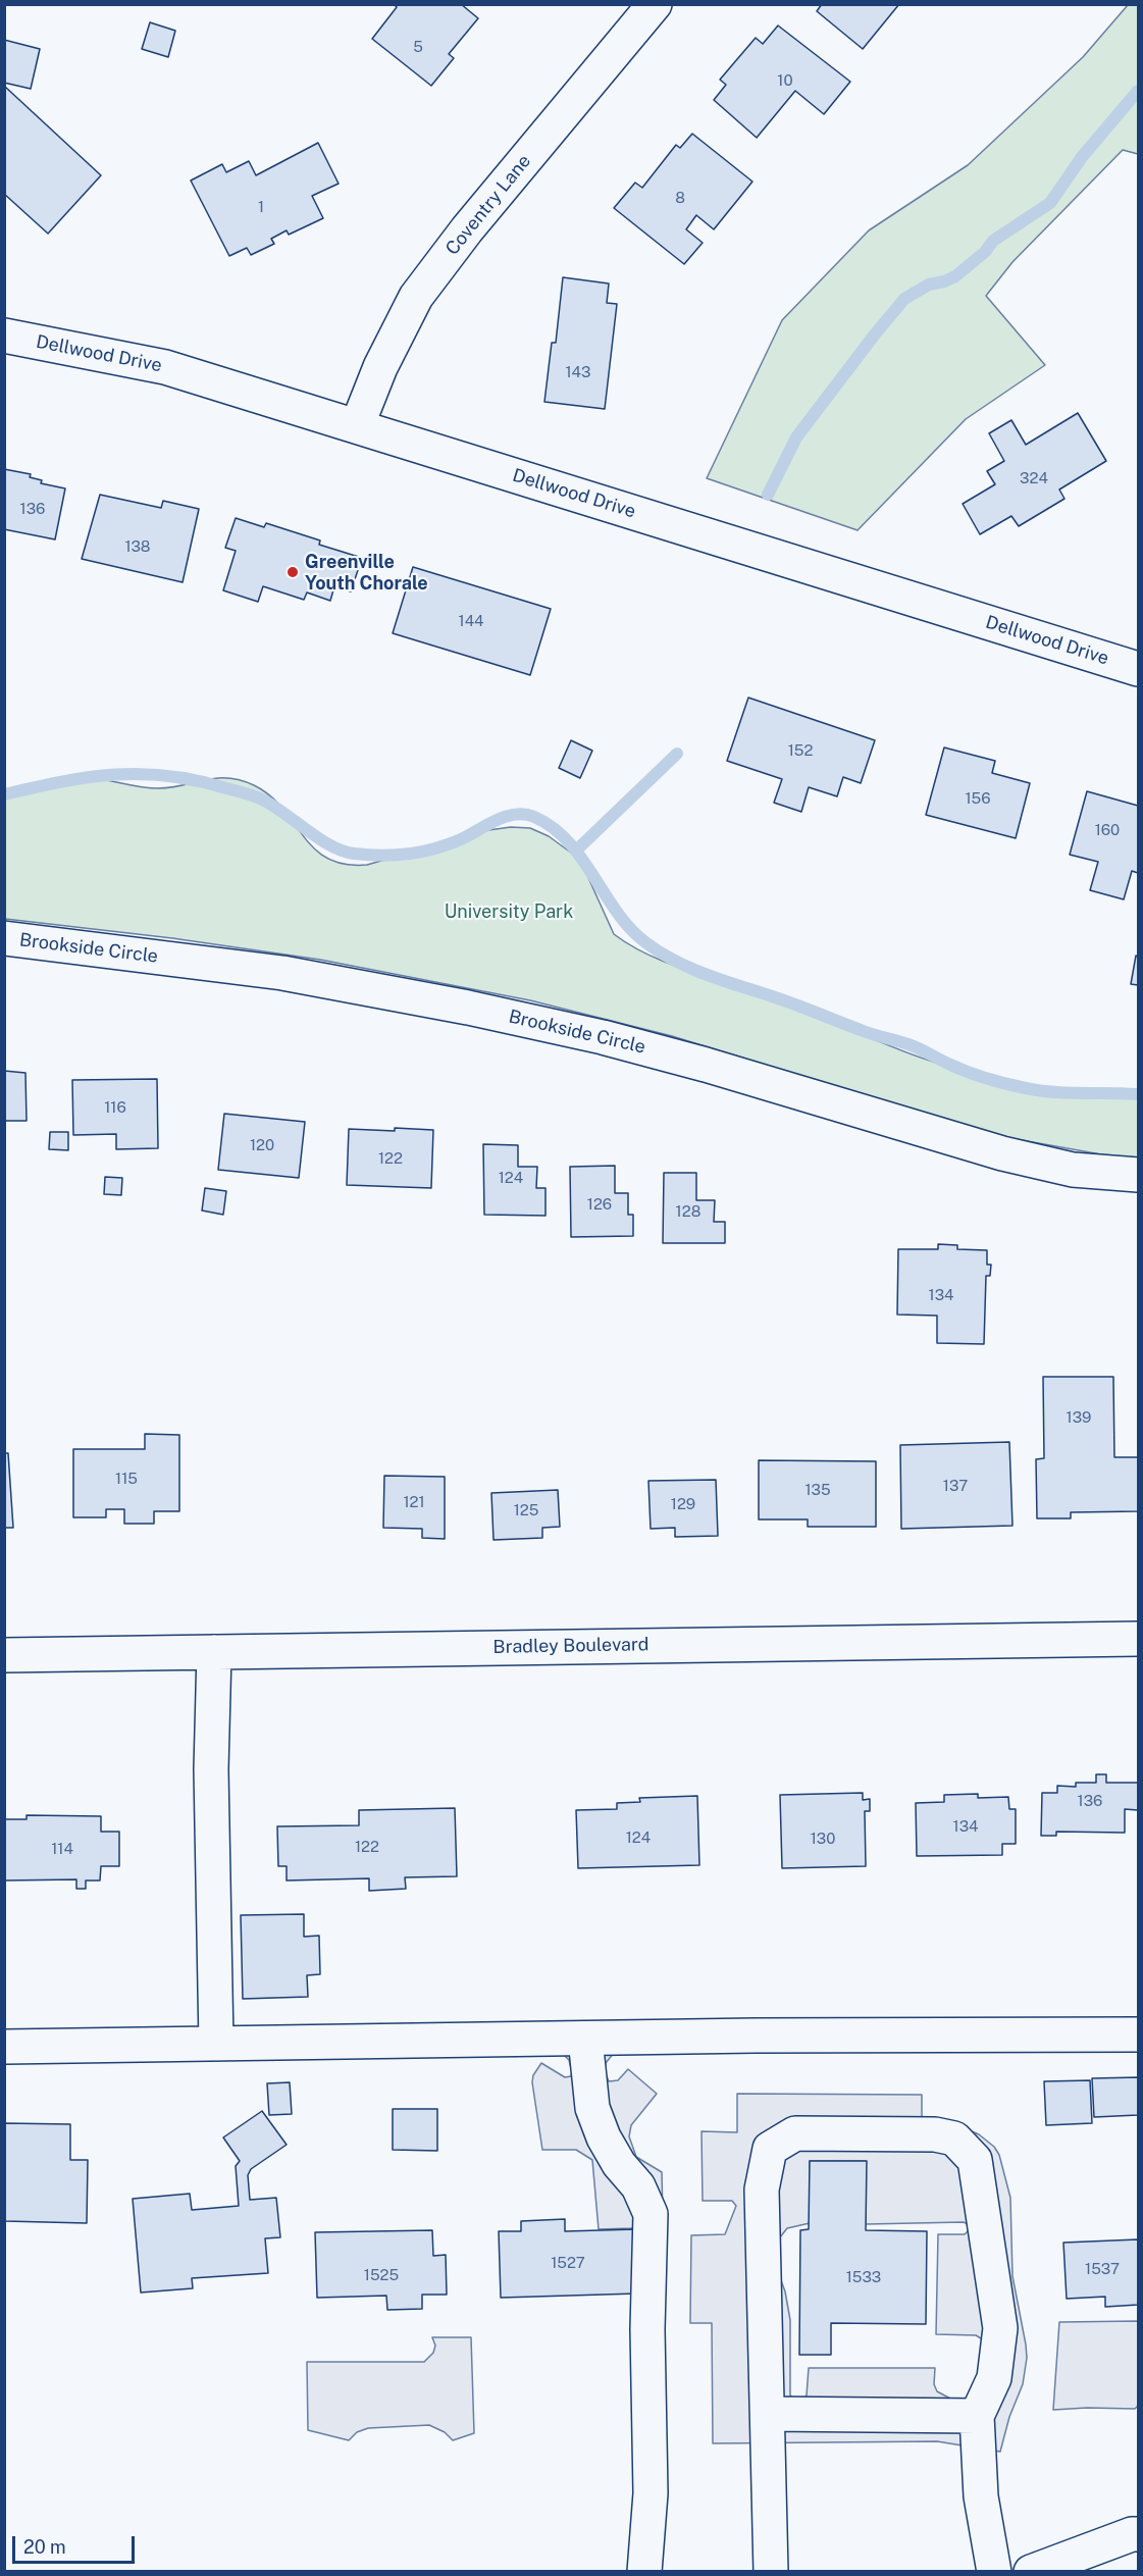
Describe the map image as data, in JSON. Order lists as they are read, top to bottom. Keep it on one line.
{"streets":{"street":["Coventry Lane","Dellwood Drive","Brookside Circle","Bradley Boulevard"]},"crossings":[["Coventry Lane","Dellwood Drive"]],"parks":["University Park"],"places":["Greenville Youth Chorale"],"house_numbers":["5","10","8","1","143","324","136","138","144","152","156","160","116","120","122","124","126","128","134","139","115","137","135","121","129","125","136","134","124","130","122","114","1527","1537","1525","1533"],"scale_bar":"20 m"}
